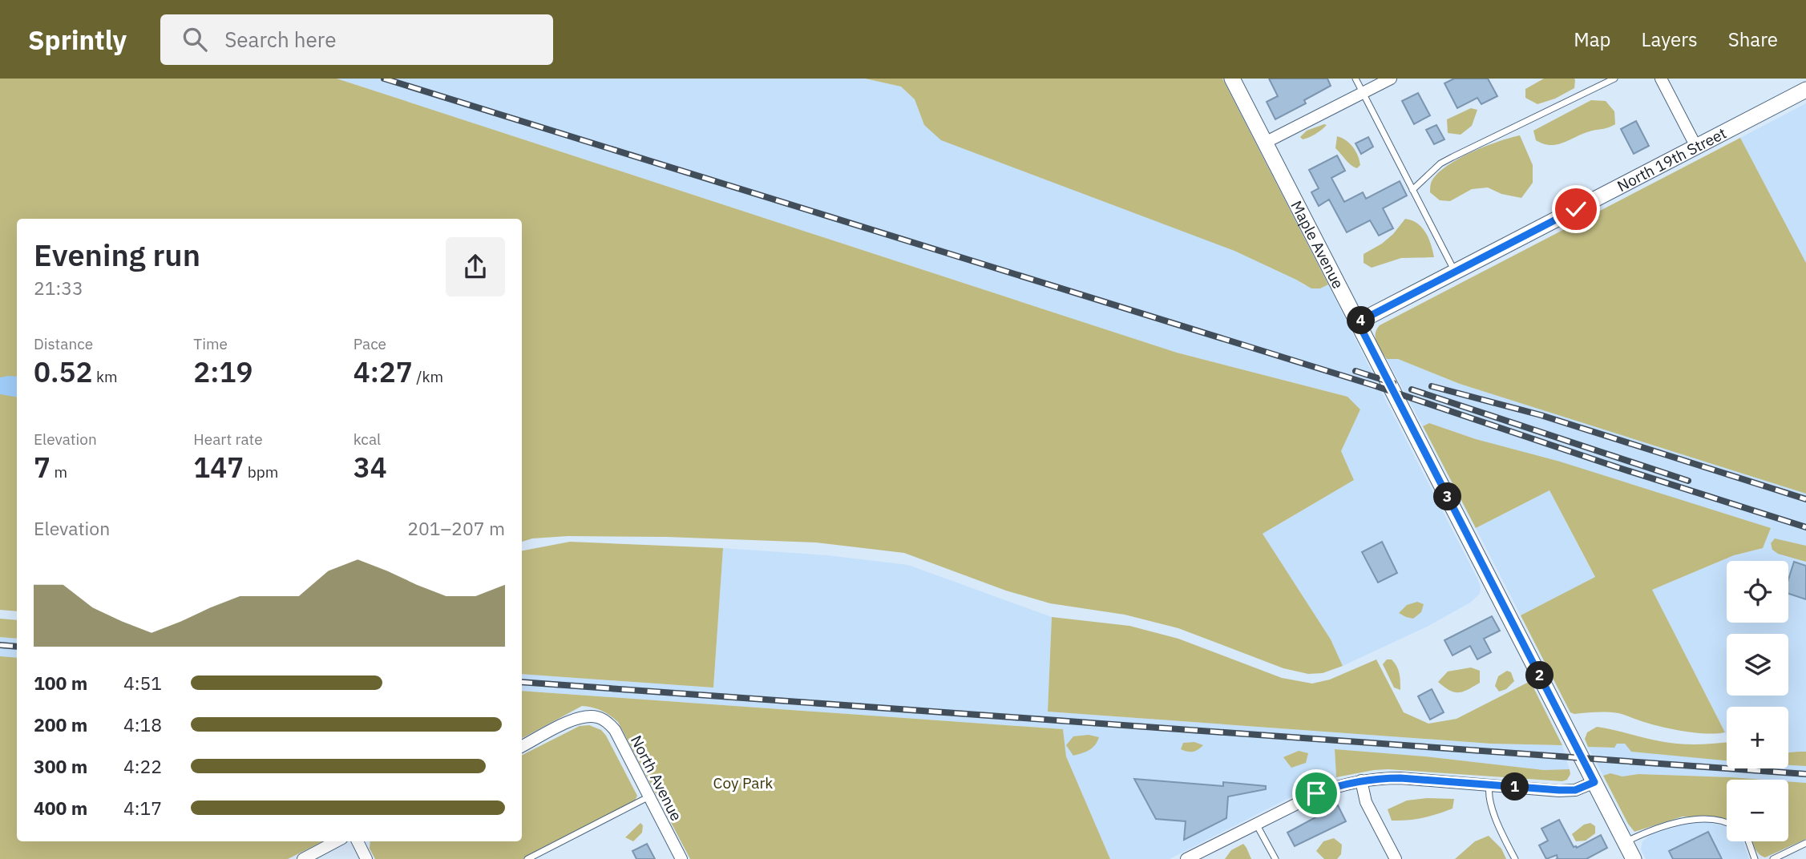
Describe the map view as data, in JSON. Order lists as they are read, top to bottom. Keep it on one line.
{"streets":{"main road":["North 19th Street","Maple Avenue"],"street":["North Avenue"]},"crossings":[["North 19th Street","Maple Avenue"]],"parks":["Coy Park"],"page":{"header":"Sprintly","search":"Search here","nav":["Map","Layers","Share"],"heading":["Evening run","21:33"],"pins":["4","3","2","1"],"stats":[["Distance","0.52 km"],["Time","2:19"],["Pace","4:27 /km"],["Elevation","7 m"],["Heart rate","147 bpm"],["kcal","34"]],"chart":["Elevation","201–207 m"],"map_buttons":["+","−"],"list":[{"name":"100 m","note":"4:51"},{"name":"200 m","note":"4:18"},{"name":"300 m","note":"4:22"},{"name":"400 m","note":"4:17"}]}}
